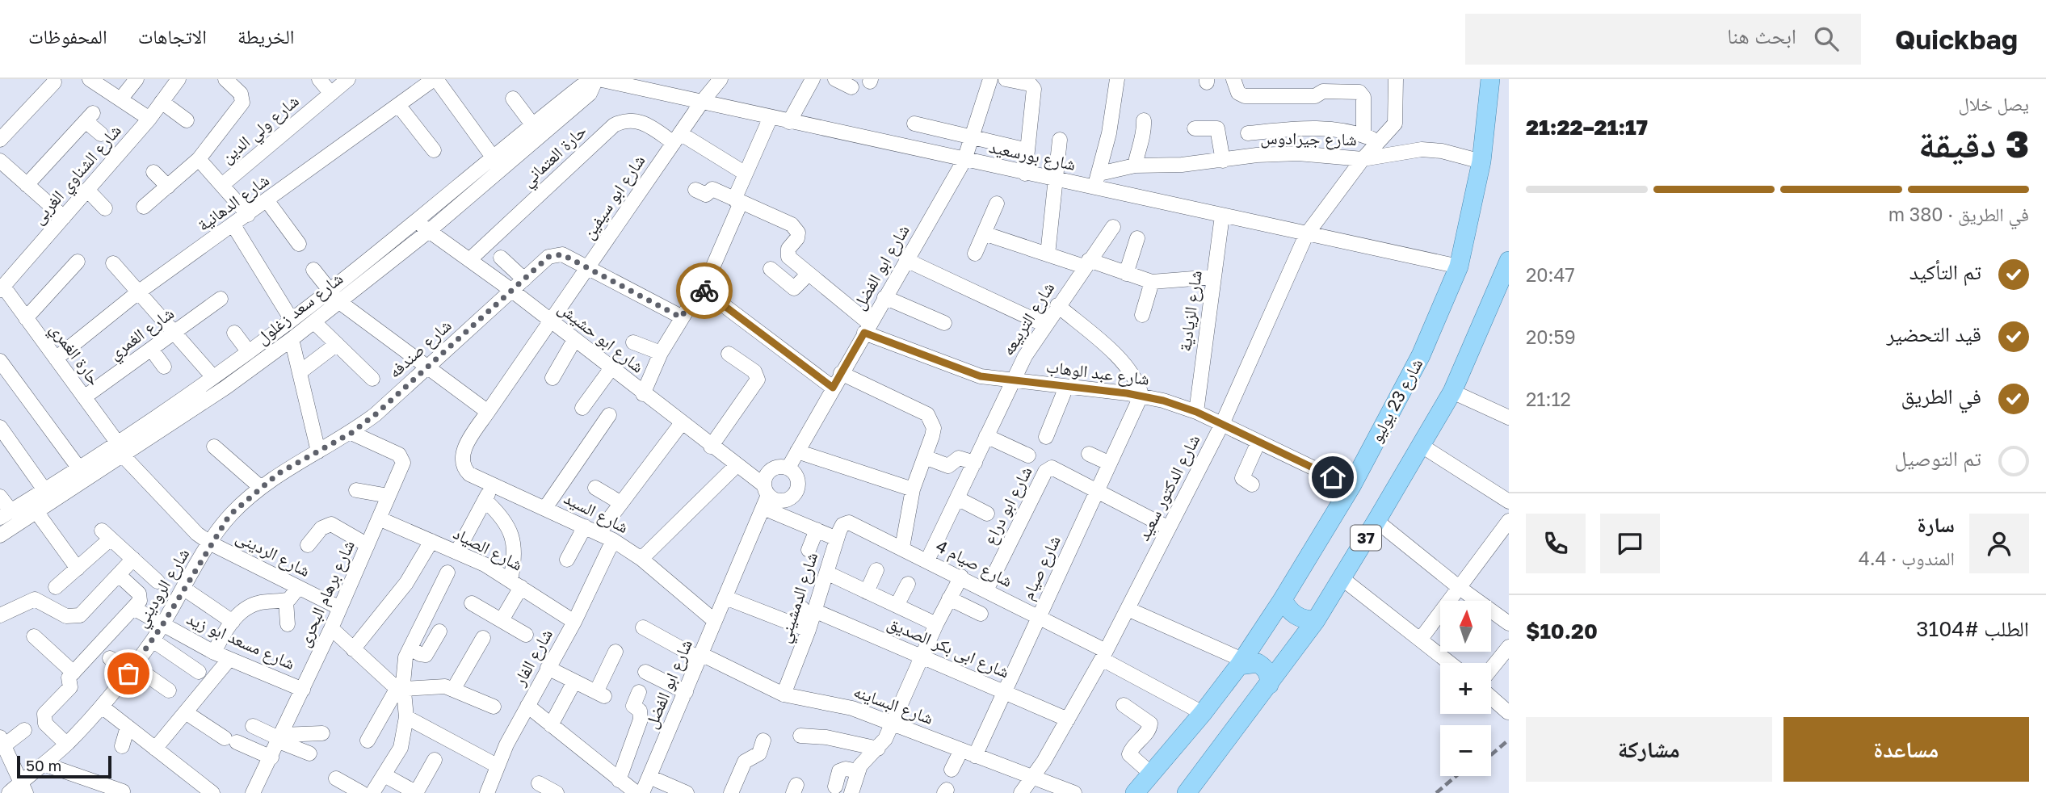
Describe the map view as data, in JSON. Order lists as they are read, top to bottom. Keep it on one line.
{"streets":{"main road":["شارع 23 يوليو","37"],"street":["شارع ولي الدين","شارع جيرادوس","حارة العتماني","شارع بورسعيد","شارع الشناوي الغربى","شارع ابو سيفين","شارع الدهانية","شارع ابو الفضل","شارع سعد زغلول","شارع الزيادية","شارع التربيعه","شارع الغمري","شارع ابو حشيش","شارع صندفه","حارة الغمري","شارع عبد الوهاب","شارع الدكتور سعيد","شارع ابو دراع","شارع السيد","شارع الصياد","شارع الردينى","شارع صيام 4","شارع صيام","شارع الروديني","شارع برهام البحرى","شارع الدمشيني","شارع مسعد ابو زيد","شارع ابى بكر الصديق","شارع الفار","شارع البساينه"]},"crossings":[["شارع جيرادوس","شارع 23 يوليو"],["شارع جيرادوس","شارع الدكتور سعيد"],["حارة العتماني","شارع ابو سيفين"],["حارة العتماني","شارع ابو حشيش"],["شارع بورسعيد","شارع ابو سيفين"],["شارع بورسعيد","شارع ابو الفضل"],["شارع بورسعيد","شارع سعد زغلول"],["شارع بورسعيد","شارع الزيادية"],["شارع بورسعيد","شارع 23 يوليو"],["شارع بورسعيد","شارع الدكتور سعيد"],["شارع الشناوي الغربى","حارة الغمري"],["شارع ابو سيفين","شارع ابو حشيش"],["شارع ابو سيفين","شارع صندفه"],["شارع ابو سيفين","شارع السيد"],["شارع الدهانية","حارة الغمري"],["شارع ابو الفضل","شارع ابو حشيش"],["شارع ابو الفضل","شارع عبد الوهاب"],["شارع ابو الفضل","شارع السيد"],["شارع ابو الفضل","شارع البساينه"],["شارع سعد زغلول","شارع ابو حشيش"],["شارع سعد زغلول","حارة الغمري"],["شارع سعد زغلول","شارع الردينى"],["شارع الزيادية","شارع عبد الوهاب"],["شارع التربيعه","شارع عبد الوهاب"],["شارع التربيعه","شارع صيام 4"],["شارع الغمري","حارة الغمري"],["شارع ابو حشيش","شارع صندفه"],["شارع ابو حشيش","شارع الدمشيني"],["شارع صندفه","شارع الروديني"],["شارع صندفه","شارع برهام البحرى"],["حارة الغمري","شارع الردينى"],["شارع عبد الوهاب","شارع 23 يوليو"],["شارع عبد الوهاب","شارع الدكتور سعيد"],["شارع عبد الوهاب","شارع صيام"],["شارع 23 يوليو","شارع صيام 4"],["شارع الدكتور سعيد","شارع ابو دراع"],["شارع الدكتور سعيد","شارع صيام 4"],["شارع الدكتور سعيد","شارع ابى بكر الصديق"],["شارع الدكتور سعيد","شارع البساينه"],["شارع ابو دراع","شارع صيام 4"],["شارع ابو دراع","شارع صيام"],["شارع السيد","شارع الفار"],["شارع الصياد","شارع برهام البحرى"],["شارع الصياد","شارع الفار"],["شارع الردينى","شارع الروديني"],["شارع الردينى","شارع برهام البحرى"],["شارع صيام 4","شارع صيام"],["شارع صيام 4","شارع الدمشيني"],["شارع صيام","شارع ابى بكر الصديق"],["شارع صيام","شارع البساينه"],["شارع الروديني","شارع برهام البحرى"],["شارع الروديني","شارع مسعد ابو زيد"],["شارع برهام البحرى","شارع مسعد ابو زيد"],["شارع الدمشيني","شارع ابى بكر الصديق"],["شارع الدمشيني","شارع البساينه"]],"scale_bar":"50 m","north":"top","page":{"header":"Quickbag","search":"ابحث هنا","nav":["الخريطة","الاتجاهات","المحفوظات"],"heading":["3 دقيقة","يصل خلال","21:17–21:22"],"panel":["سارة","المندوب · 4.4","الطلب #3104","$10.20"],"bar":"في الطريق · 380 m","list":[["تم التأكيد","20:47"],["قيد التحضير","20:59"],["في الطريق","21:12"],"تم التوصيل"],"map_buttons":["+","−"],"buttons":["مساعدة","مشاركة"],"scale":"50 m"}}
